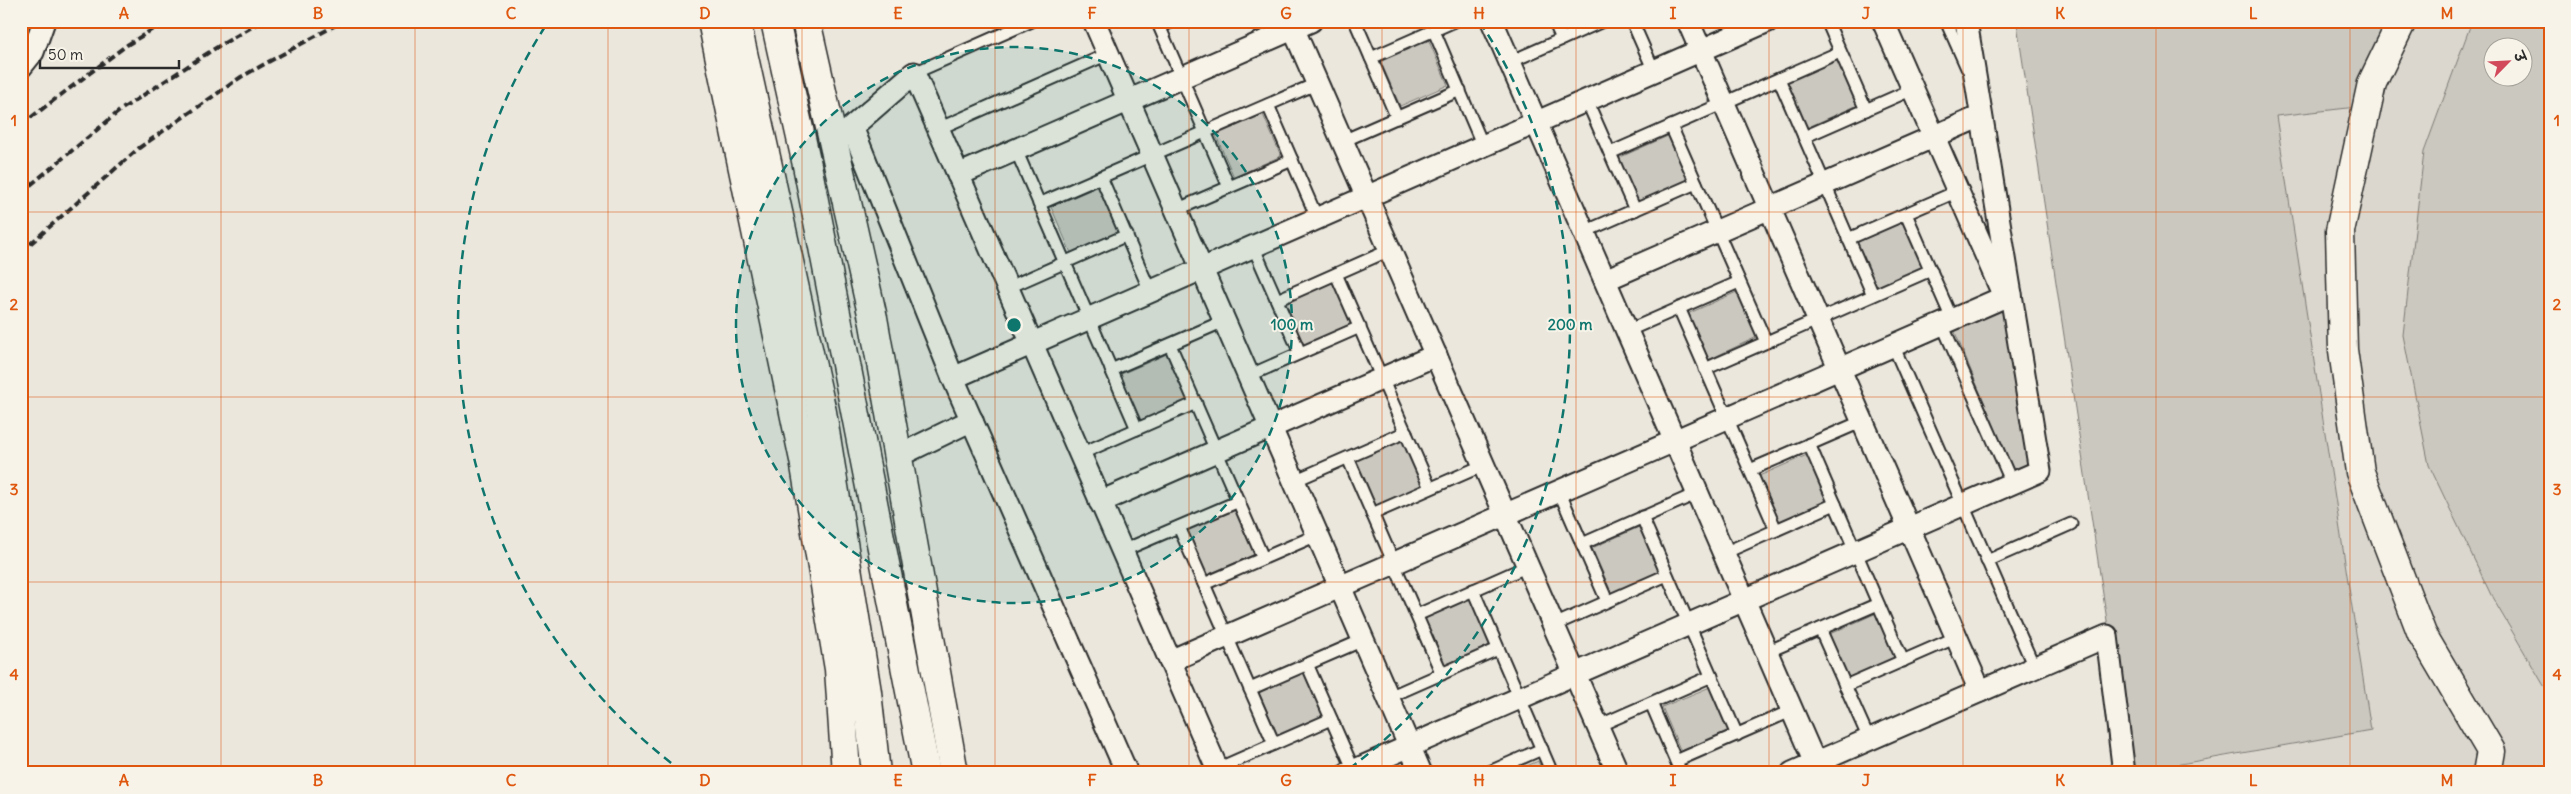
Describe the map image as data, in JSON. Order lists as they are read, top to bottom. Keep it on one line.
{"scale_bar":"50 m","north":"top right","grid":{"columns":["A","B","C","D","E","F","G","H","I","J","K","L","M"],"rows":["1","2","3","4"]},"rings":["100 m","200 m"]}
